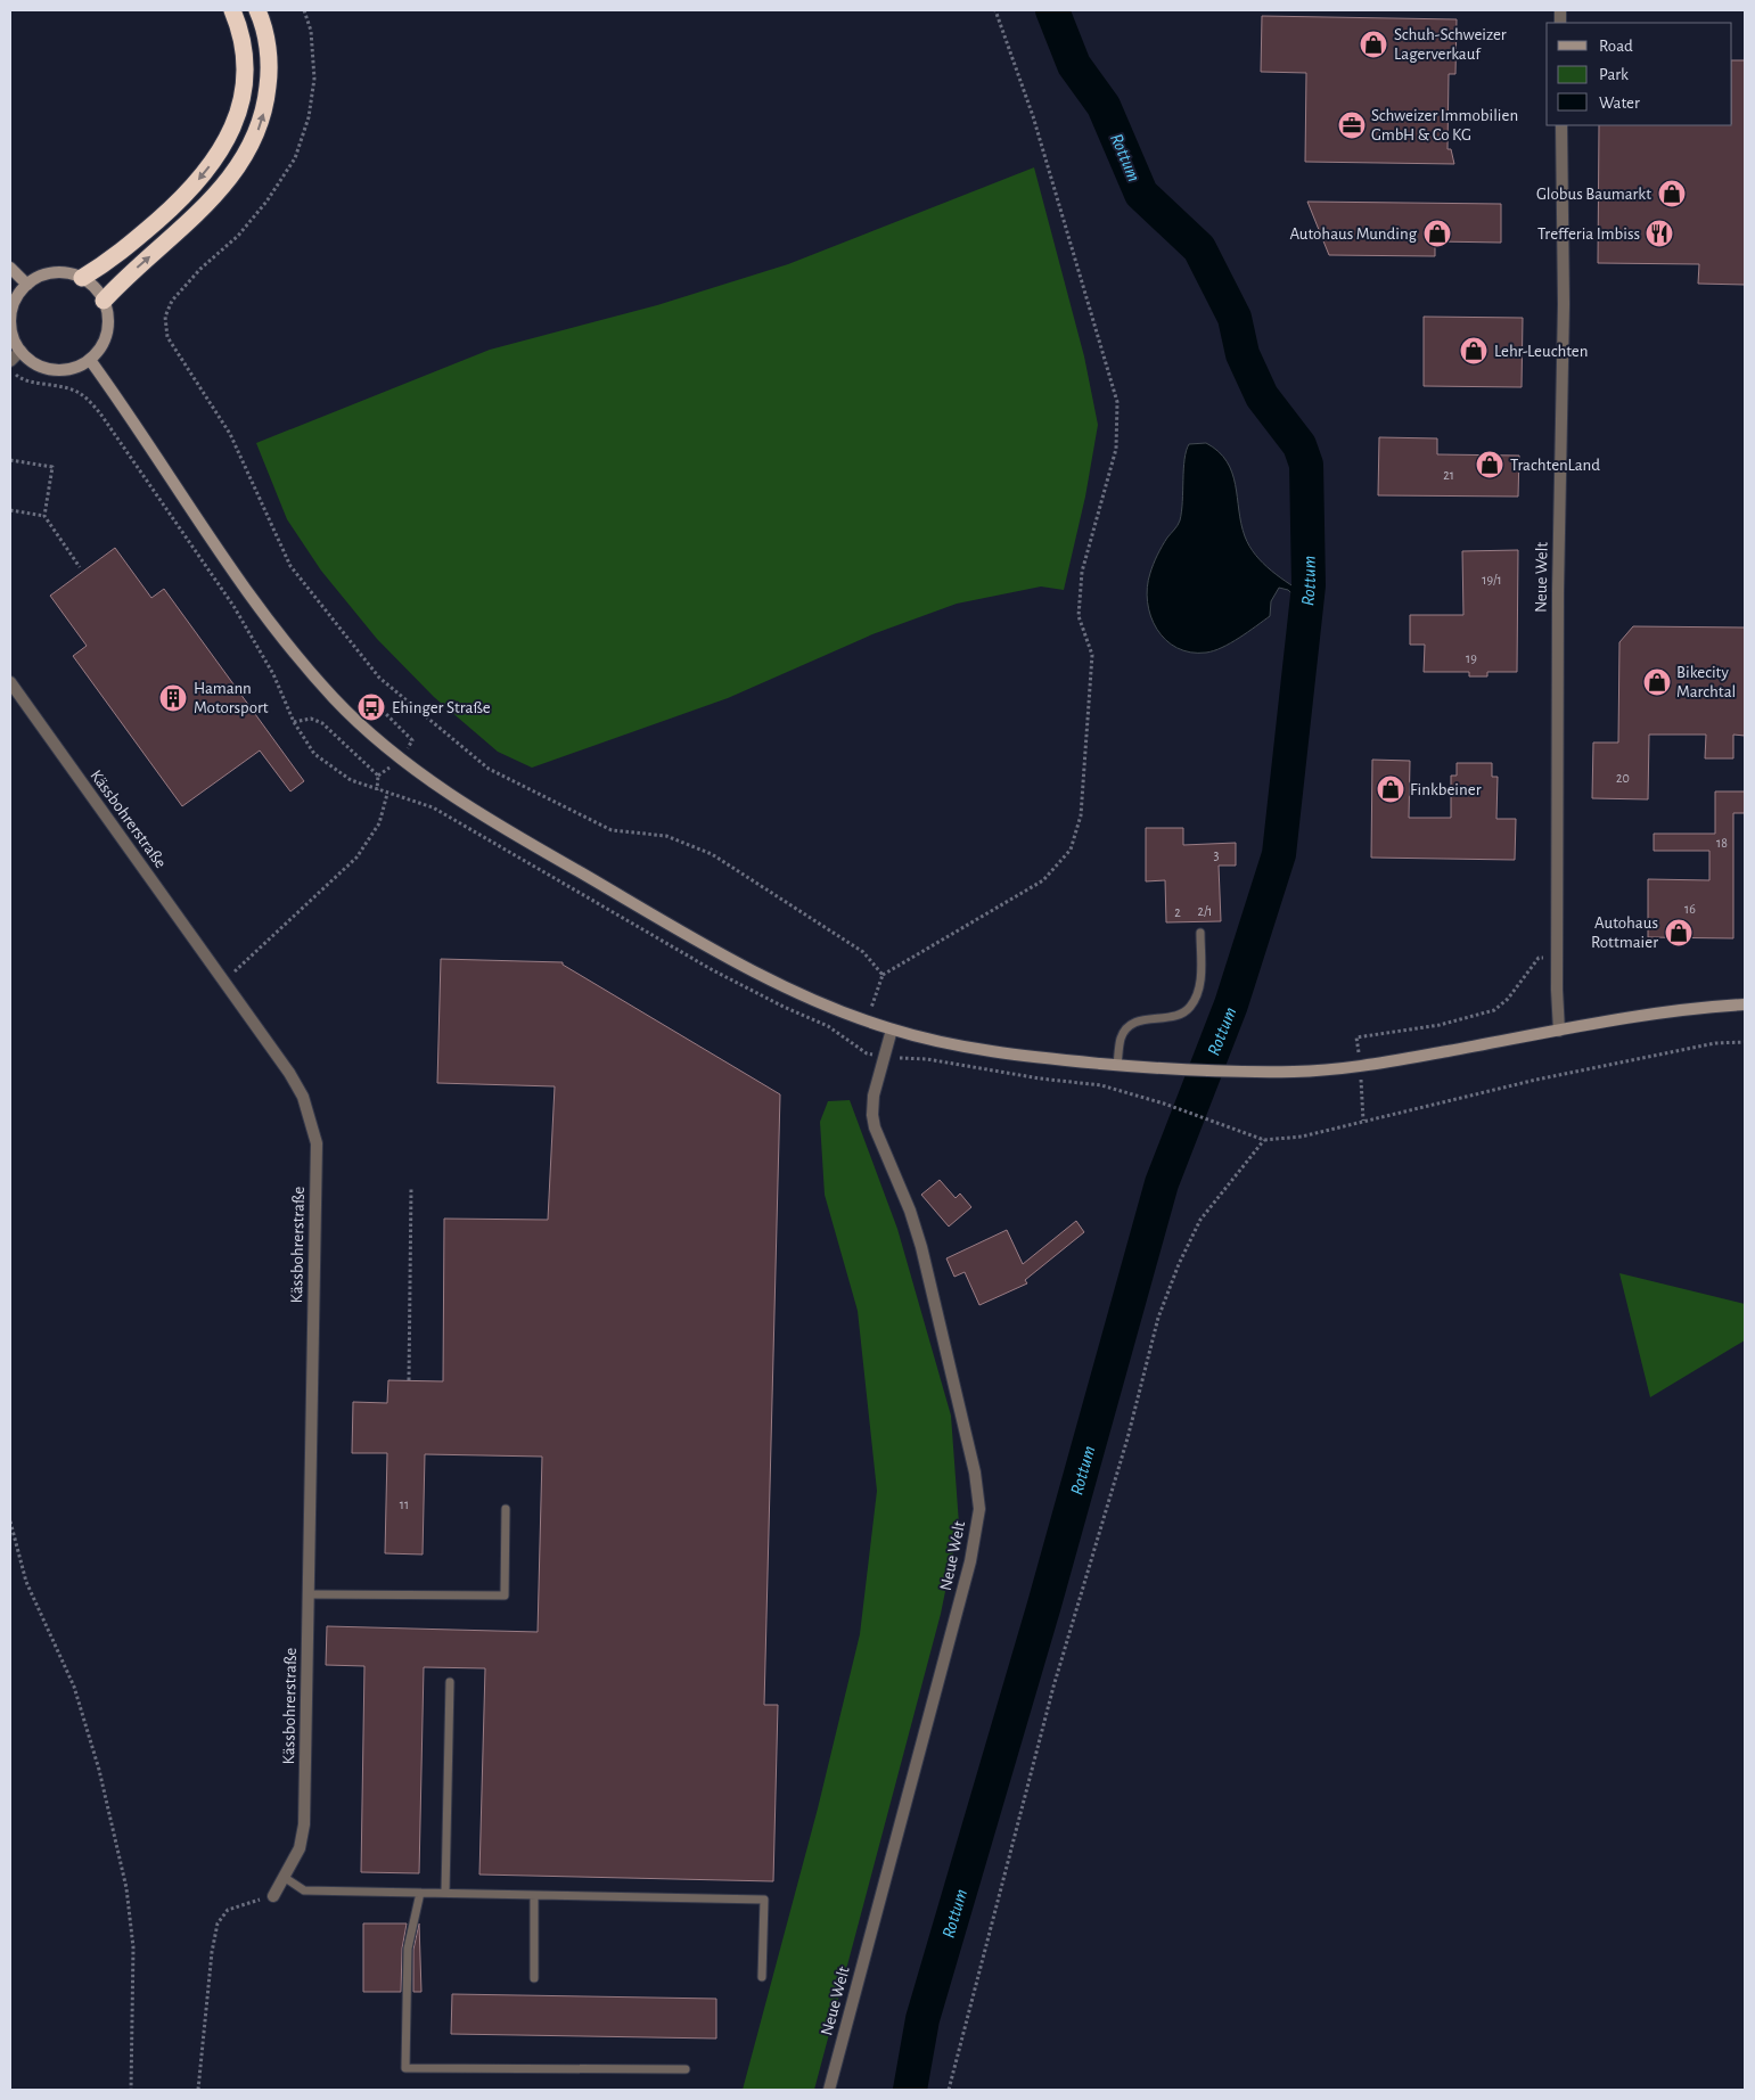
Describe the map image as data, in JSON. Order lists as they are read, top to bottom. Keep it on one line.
{"streets":{"street":["Neue Welt","Kässbohrerstraße"]},"water":["Rottum"],"places":{"shop":["Schuh-Schweizer Lagerverkauf","Globus Baumarkt","Autohaus Munding","Lehr-Leuchten","TrachtenLand","Bikecity Marchtal","Finkbeiner","Autohaus Rottmaier"],"office":["Schweizer Immobilien GmbH & Co KG"],"restaurant":["Trefferia Imbiss"],"building":["Hamann Motorsport"],"bus stop":["Ehinger Straße"]},"house_numbers":["21","19/1","19","20","18","3","16","2/1","2","11"],"legend":["Road","Park","Water"]}
